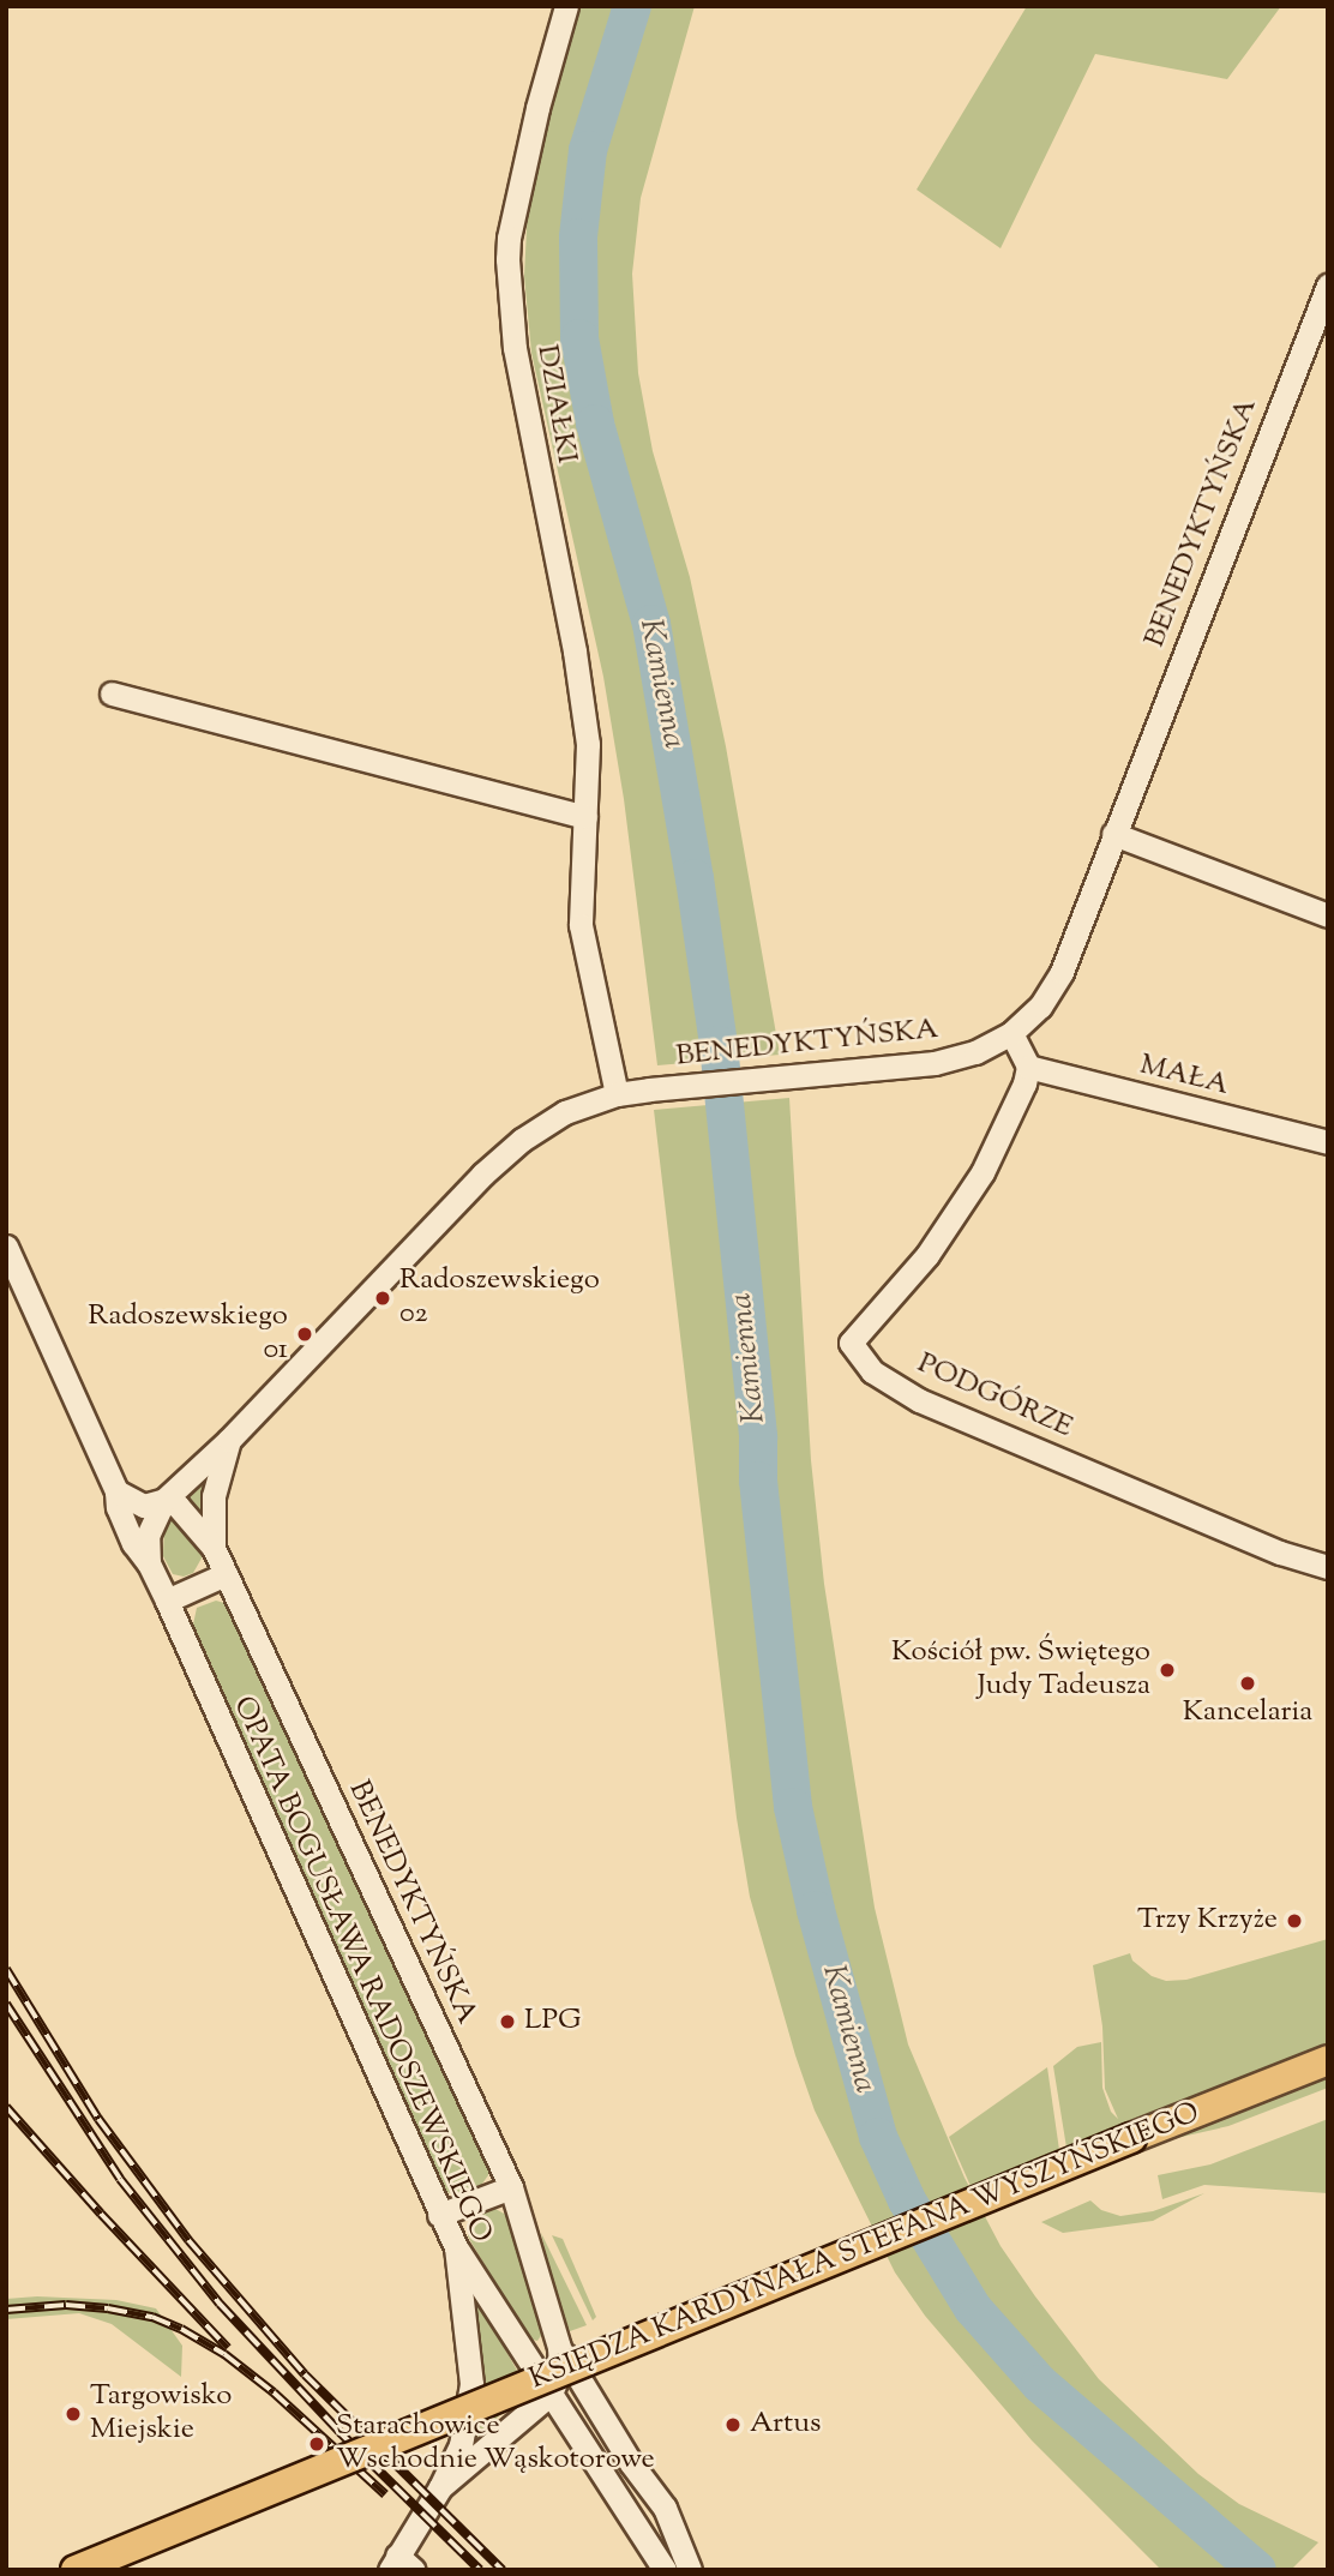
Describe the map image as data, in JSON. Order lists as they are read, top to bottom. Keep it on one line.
{"streets":{"main road":["KSIĘDZA KARDYNAŁA STEFANA WYSZYŃSKIEGO"],"street":["DZIAŁKI","BENEDYKTYŃSKA","MAŁA","PODGÓRZE","OPATA BOGUSŁAWA RADOSZEWSKIEGO"]},"crossings":[["DZIAŁKI","BENEDYKTYŃSKA"],["BENEDYKTYŃSKA","OPATA BOGUSŁAWA RADOSZEWSKIEGO"],["MAŁA","PODGÓRZE"]],"water":["Kamienna"],"places":["Radoszewskiego 02","Radoszewskiego 01","Kościół pw. Świętego Judy Tadeusza","Kancelaria","Trzy Krzyże","LPG","Targowisko Miejskie","Artus","Starachowice Wschodnie Wąskotorowe"]}
